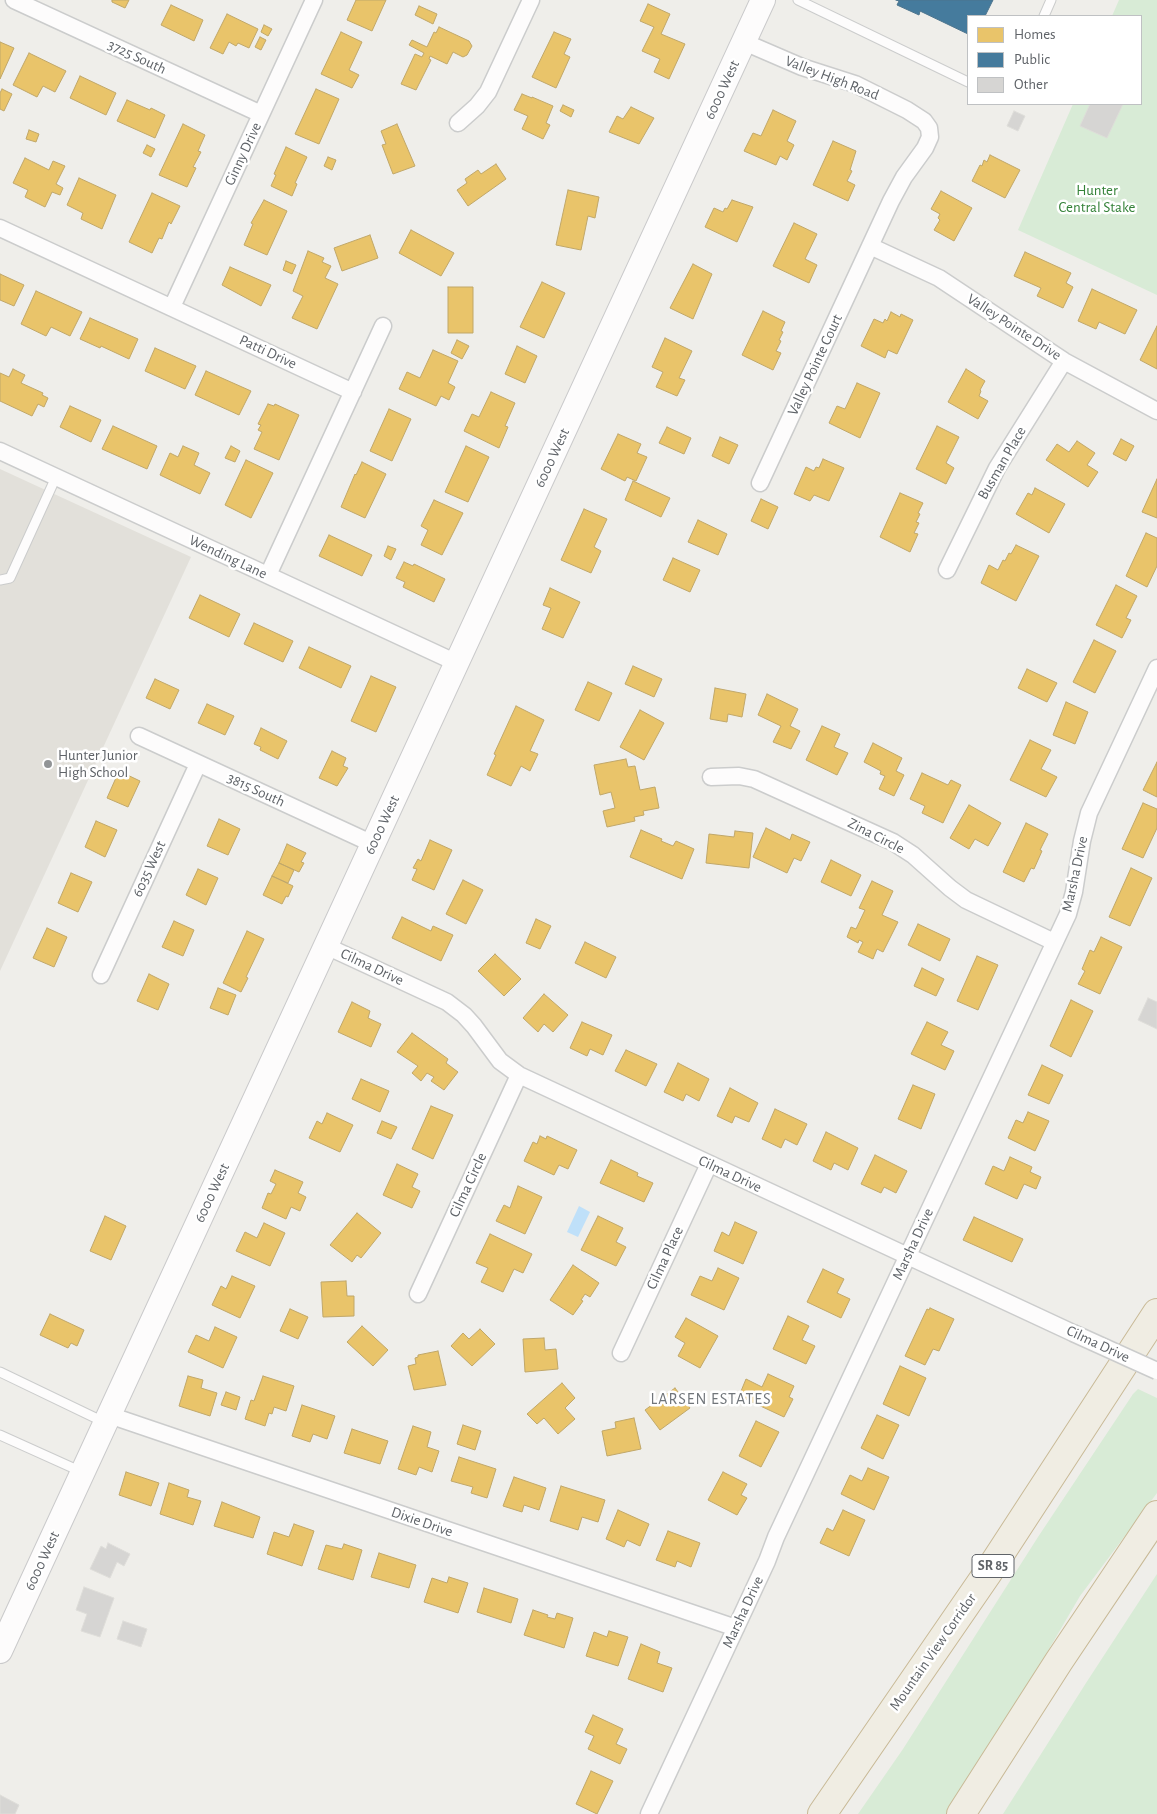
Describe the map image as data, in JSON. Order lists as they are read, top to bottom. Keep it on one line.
{"streets":{"highway":["SR 85","Mountain View Corridor"],"street":["3725 South","Valley High Road","6000 West","Ginny Drive","Valley Pointe Drive","Patti Drive","Valley Pointe Court","Busman Place","Wending Lane","3815 South","Zina Circle","6035 West","Marsha Drive","Cilma Drive","Cilma Circle","Cilma Place","Dixie Drive"]},"crossings":[["3725 South","Ginny Drive"],["Valley High Road","6000 West"],["Valley High Road","Valley Pointe Drive"],["Valley High Road","Valley Pointe Court"],["6000 West","Wending Lane"],["6000 West","3815 South"],["6000 West","Cilma Drive"],["6000 West","Dixie Drive"],["Ginny Drive","Patti Drive"],["Valley Pointe Drive","Valley Pointe Court"],["Valley Pointe Drive","Busman Place"],["3815 South","6035 West"],["Zina Circle","Marsha Drive"],["Marsha Drive","Cilma Drive"],["Marsha Drive","Dixie Drive"],["Cilma Drive","Cilma Circle"],["Cilma Drive","Cilma Place"]],"districts":["LARSEN ESTATES"],"parks":["Hunter Central Stake"],"places":["Hunter Junior High School"],"legend":["Homes","Public","Other"]}
